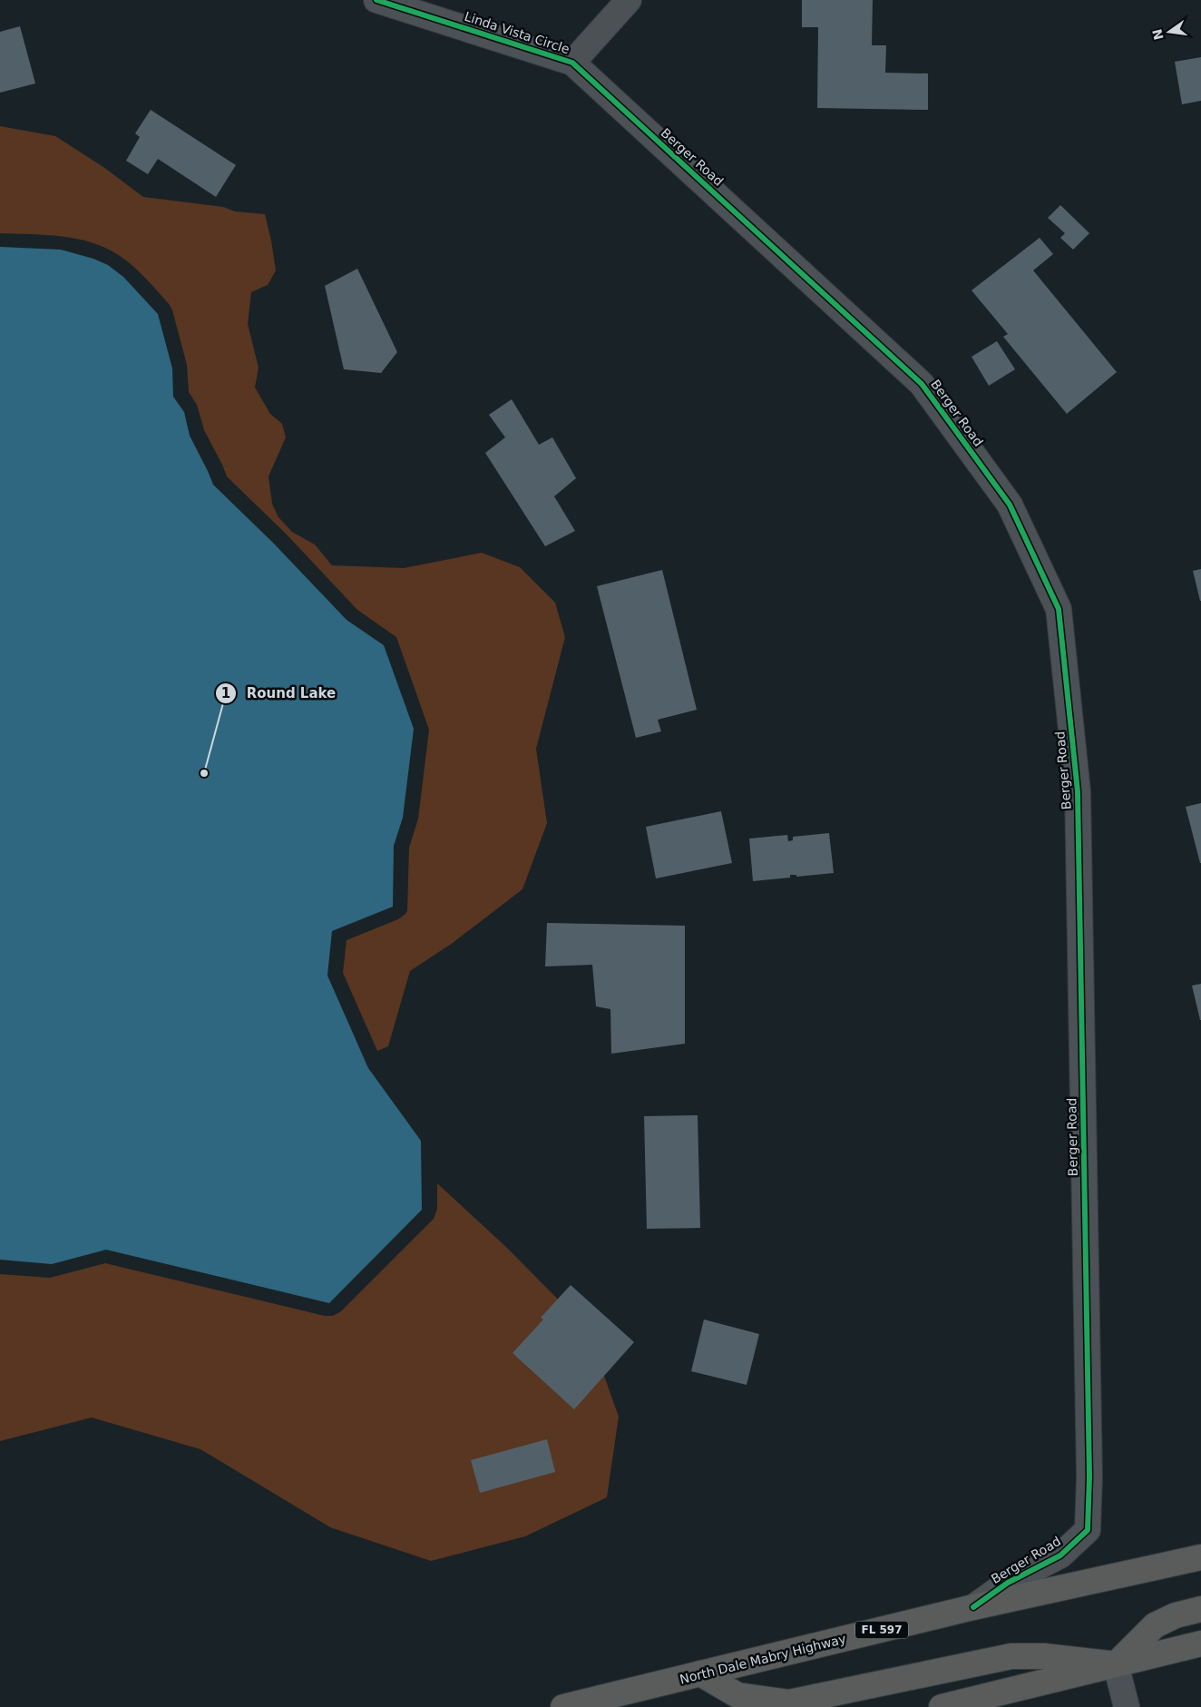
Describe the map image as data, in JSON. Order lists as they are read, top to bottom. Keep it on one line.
{"streets":{"main road":["FL 597","North Dale Mabry Highway"],"street":["Linda Vista Circle","Berger Road"]},"crossings":[["Linda Vista Circle","Berger Road"],["Berger Road","North Dale Mabry Highway"]],"places":["Round Lake"],"north":"left"}
